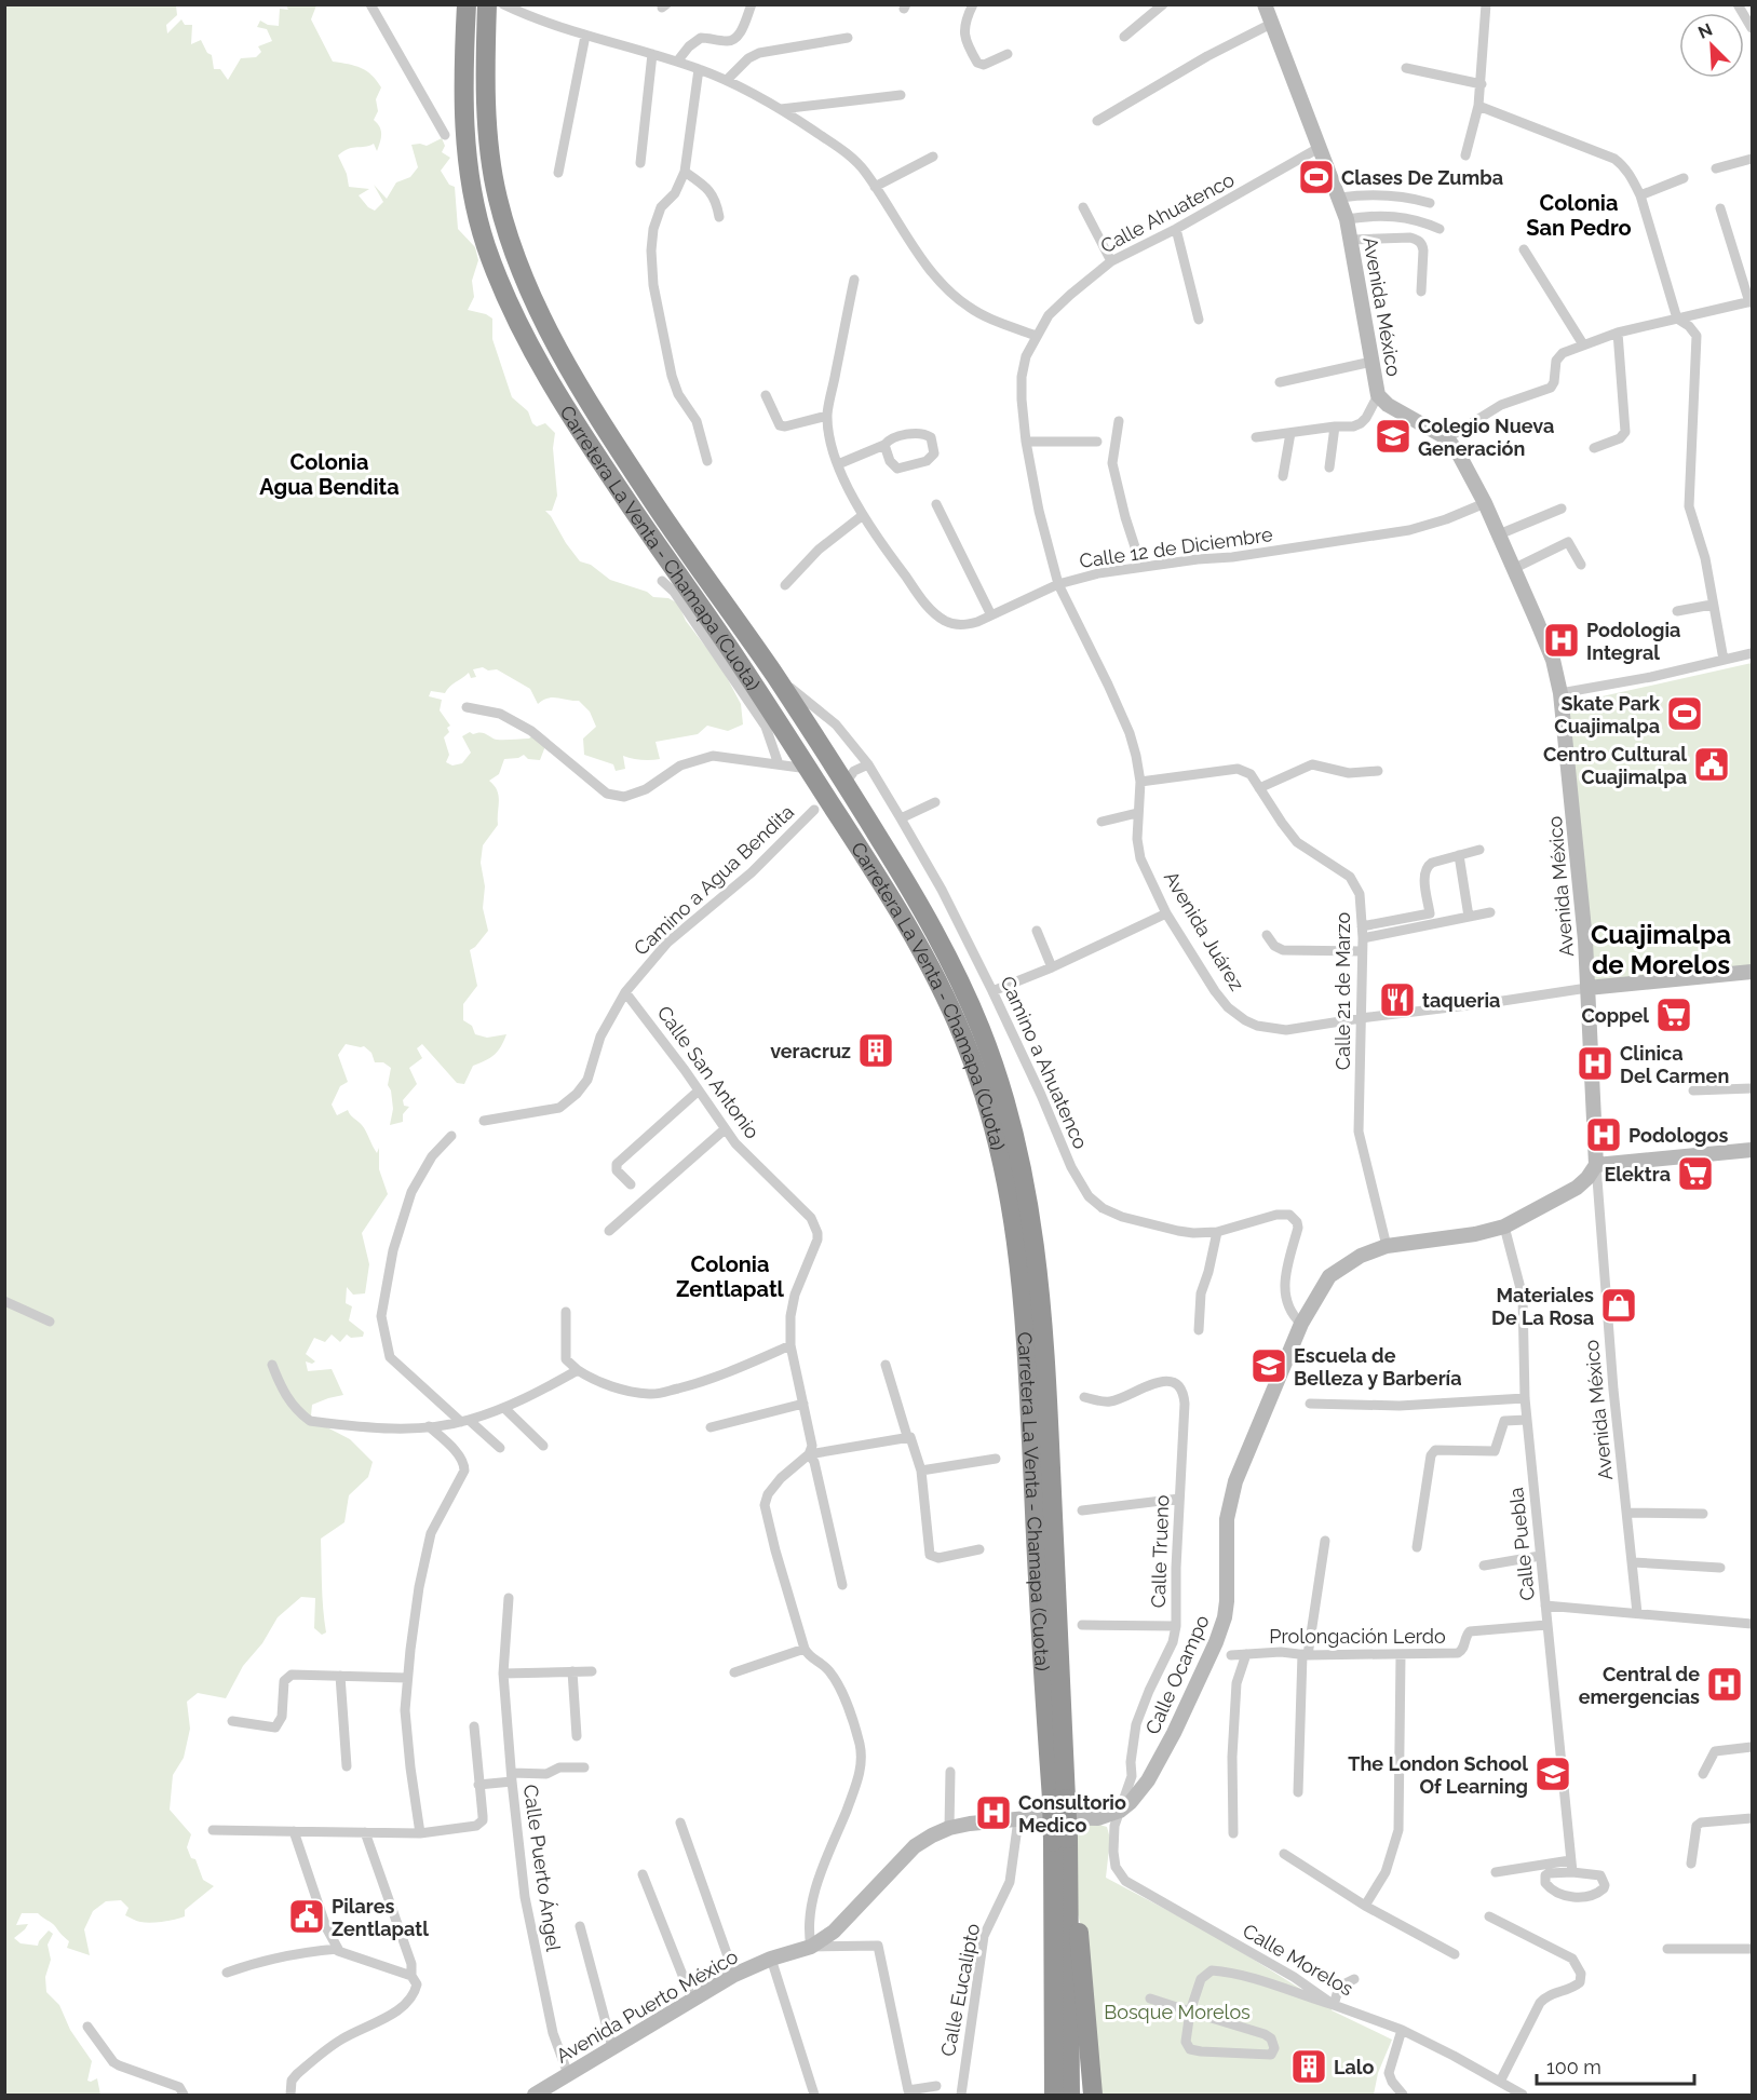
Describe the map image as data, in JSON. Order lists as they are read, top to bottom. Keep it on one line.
{"streets":{"highway":["Carretera La Venta - Chamapa (Cuota)"],"main road":["Avenida México","Avenida Juárez","Calle Ocampo","Avenida Puerto México"],"street":["Calle Ahuatenco","Calle 12 de Diciembre","Camino a Agua Bendita","Calle 21 de Marzo","Camino a Ahuatenco","Calle San Antonio","Calle Puebla","Calle Trueno","Prolongación Lerdo","Calle Puerto Ángel","Calle Morelos","Calle Eucalipto"]},"crossings":[["Calle Ahuatenco","Avenida México"],["Calle Ahuatenco","Avenida Juárez"],["Avenida México","Calle 12 de Diciembre"],["Avenida México","Avenida Juárez"],["Avenida México","Calle Ocampo"],["Carretera La Venta - Chamapa (Cuota)","Camino a Ahuatenco"],["Calle 12 de Diciembre","Avenida Juárez"],["Camino a Agua Bendita","Calle San Antonio"],["Avenida Juárez","Calle 21 de Marzo"],["Calle 21 de Marzo","Calle Ocampo"],["Camino a Ahuatenco","Calle Ocampo"],["Calle Puebla","Prolongación Lerdo"],["Calle Puebla","Calle Ocampo"],["Calle Trueno","Calle Ocampo"],["Calle Trueno","Calle Morelos"],["Calle Trueno","Avenida Puerto México"],["Calle Ocampo","Calle Morelos"],["Calle Ocampo","Avenida Puerto México"],["Calle Puerto Ángel","Avenida Puerto México"],["Calle Morelos","Avenida Puerto México"],["Calle Eucalipto","Avenida Puerto México"]],"districts":["Colonia San Pedro","Colonia Agua Bendita","Cuajimalpa de Morelos","Colonia Zentlapatl"],"parks":["Bosque Morelos"],"places":{"sports":["Clases De Zumba","Skate Park Cuajimalpa"],"school or university":["Colegio Nueva Generación","Escuela de Belleza y Barbería","The London School Of Learning"],"hospital":["Podologia Integral","Clinica Del Carmen","Podologos","Central de emergencias","Consultorio Medico"],"public building":["Centro Cultural Cuajimalpa","Pilares Zentlapatl"],"restaurant":["taqueria"],"supermarket":["Coppel","Elektra"],"building":["veracruz","Lalo"],"shop":["Materiales De La Rosa"]},"scale_bar":"100 m","north":"top left"}
